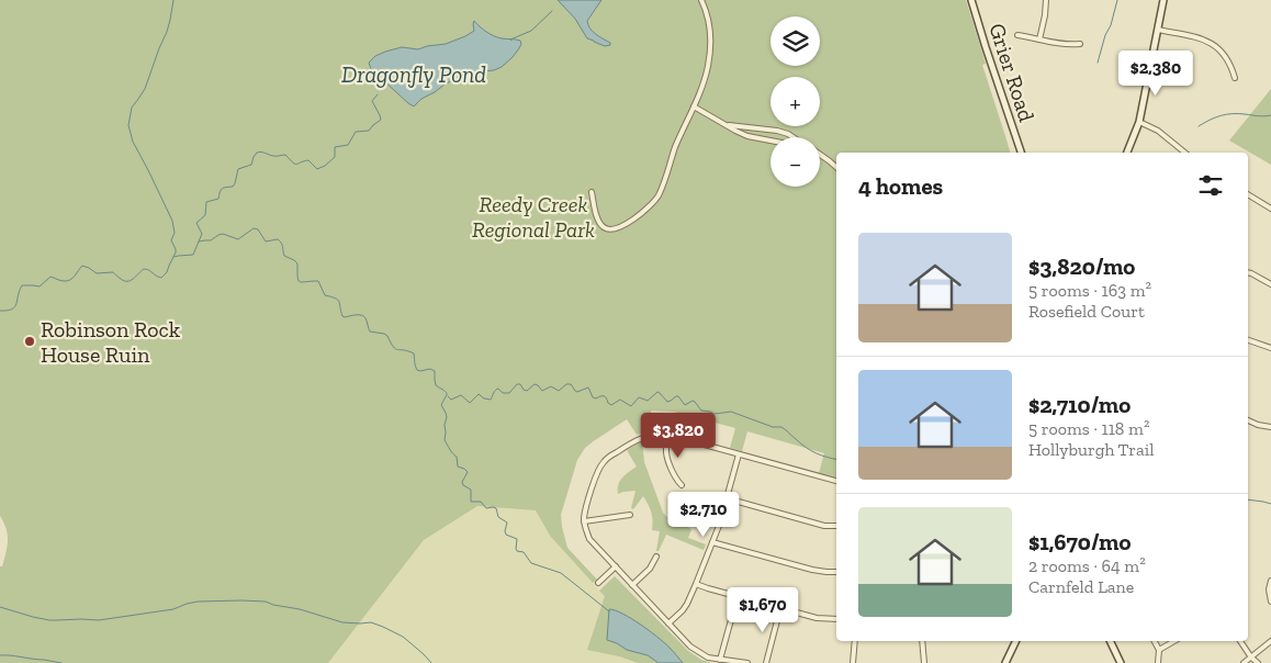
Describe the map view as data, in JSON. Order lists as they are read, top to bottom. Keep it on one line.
{"streets":{"street":["Grier Road"]},"water":["Dragonfly Pond"],"parks":["Reedy Creek Regional Park"],"places":["Robinson Rock House Ruin"],"page":{"map_buttons":["+","−"],"price":["$2,380","$3,820","$2,710","$1,670"],"heading":"4 homes","list":[{"name":"$3,820/mo","note":"5 rooms · 163 m² · Rosefield Court"},{"name":"$2,710/mo","note":"5 rooms · 118 m² · Hollyburgh Trail"},{"name":"$1,670/mo","note":"2 rooms · 64 m² · Carnfeld Lane"}]}}
